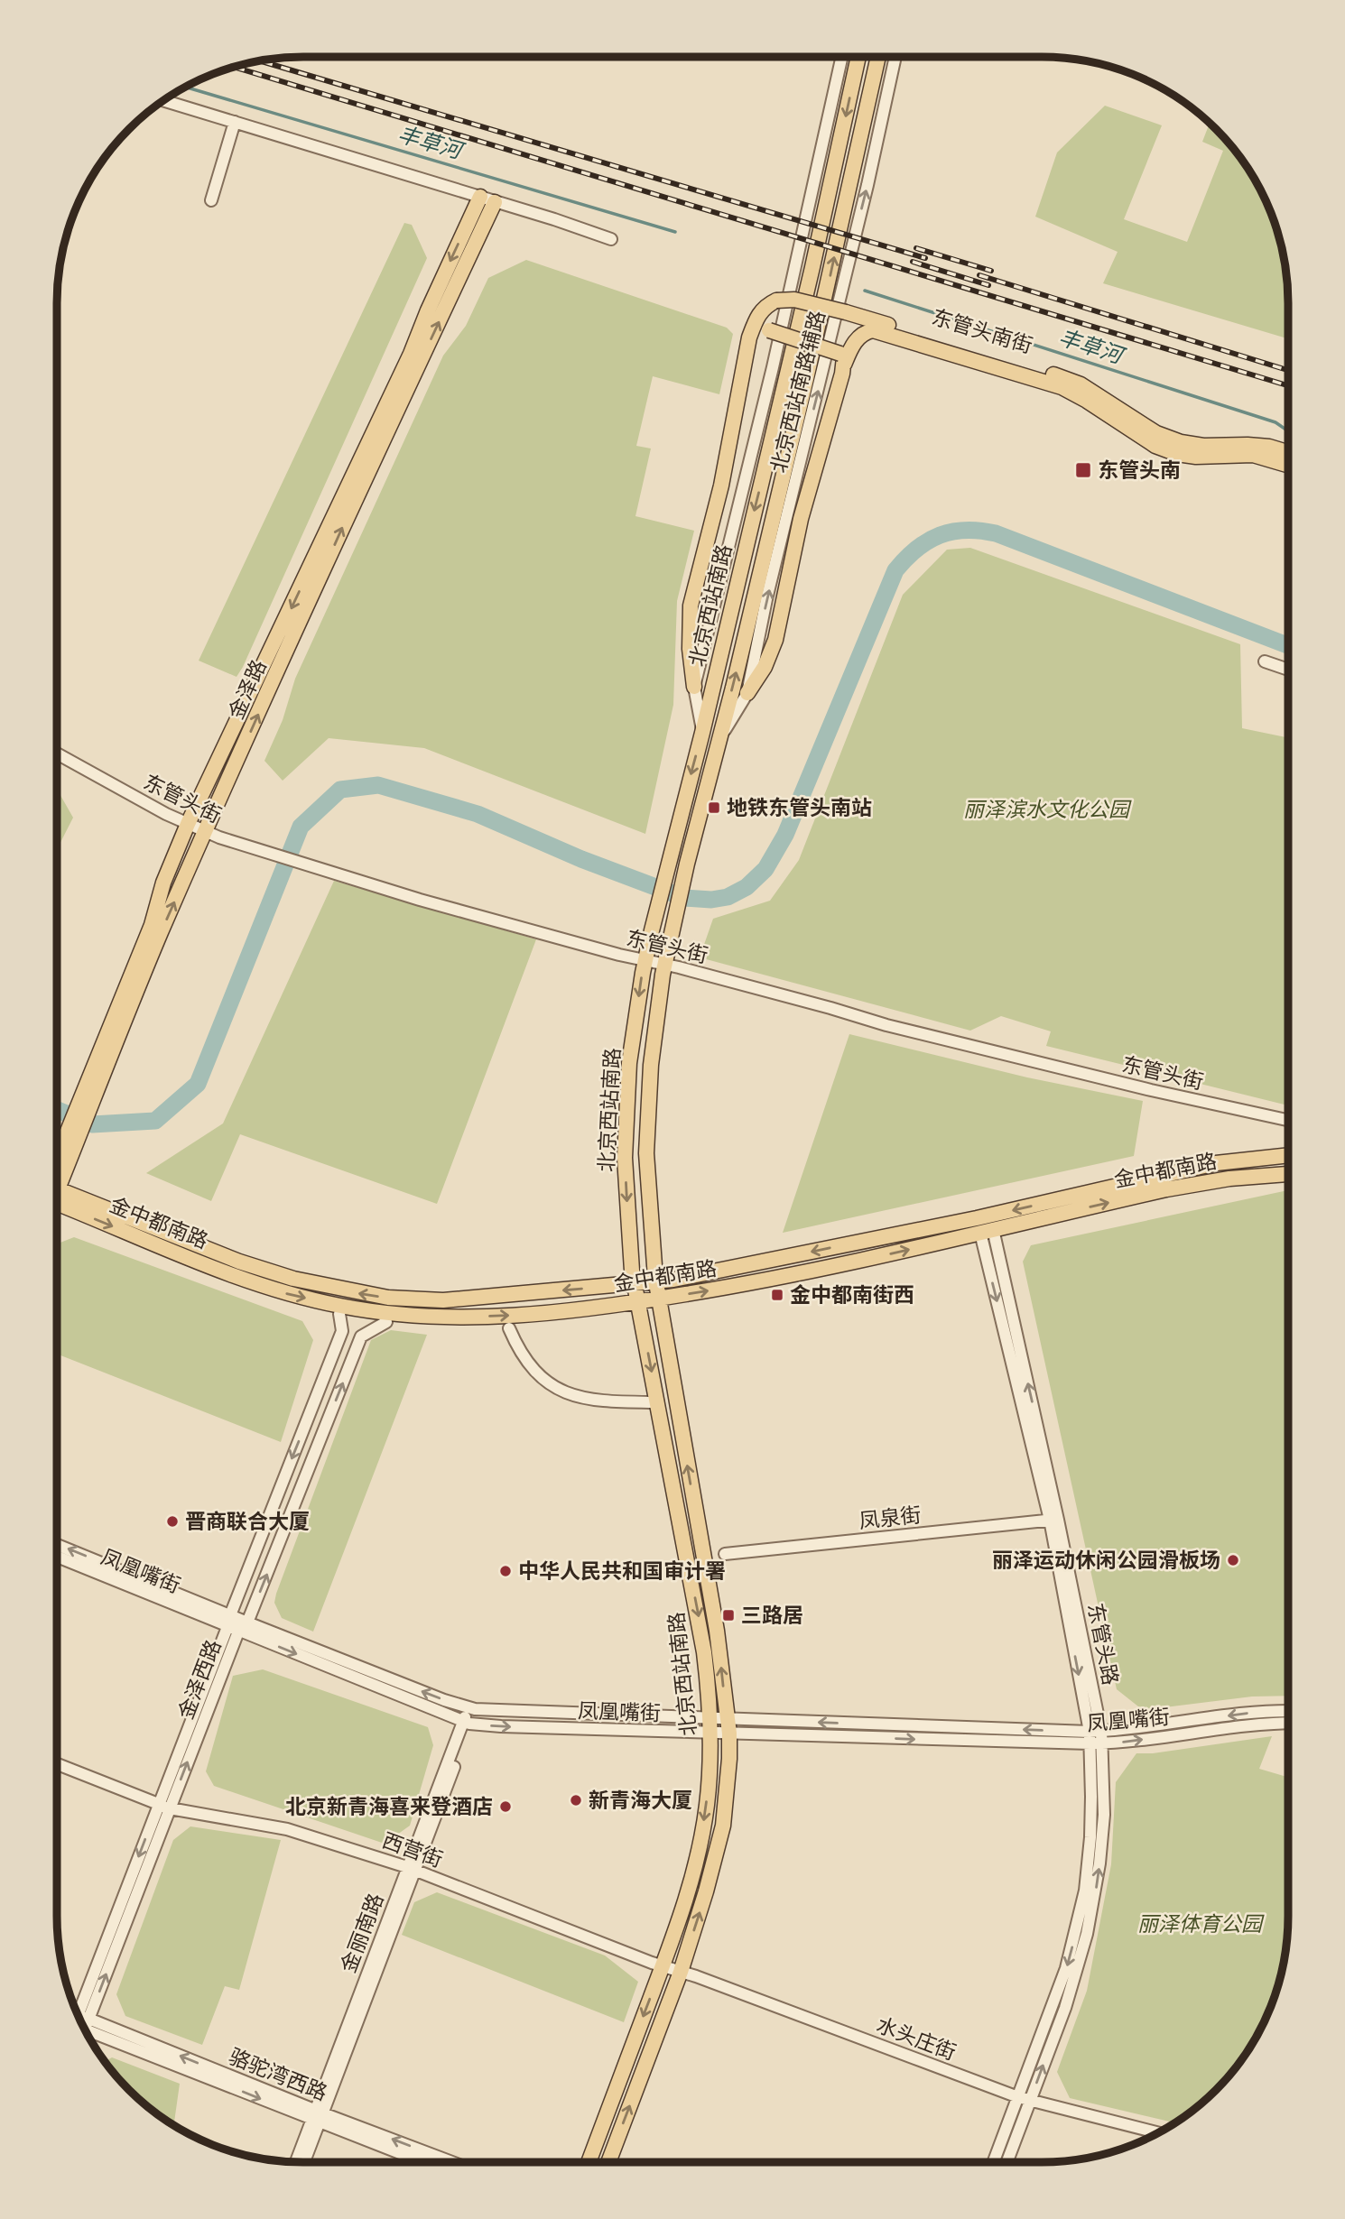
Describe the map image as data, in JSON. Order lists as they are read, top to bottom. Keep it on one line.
{"streets":{"main road":["东管头南街","北京西站南路","金泽路","金中都南路"],"street":["北京西站南路辅路","东管头街","凤泉街","凤凰嘴街","东管头路","金泽西路","西营街","金丽南路","水头庄街","骆驼湾西路"]},"crossings":[["东管头南街","北京西站南路辅路"],["北京西站南路辅路","北京西站南路"],["北京西站南路","东管头街"],["北京西站南路","金中都南路"],["北京西站南路","凤凰嘴街"],["北京西站南路","西营街"],["北京西站南路","水头庄街"],["金泽路","东管头街"],["金中都南路","东管头路"],["凤泉街","东管头路"],["凤凰嘴街","东管头路"],["凤凰嘴街","金泽西路"],["凤凰嘴街","金丽南路"],["东管头路","水头庄街"],["金泽西路","西营街"],["西营街","金丽南路"],["西营街","水头庄街"],["金丽南路","骆驼湾西路"]],"water":["丰草河"],"parks":["丽泽滨水文化公园","丽泽体育公园"],"places":{"transit":["东管头南","地铁东管头南站","金中都南街西","三路居"],"other":["晋商联合大厦","丽泽运动休闲公园滑板场","中华人民共和国审计署","新青海大厦","北京新青海喜来登酒店"]}}
